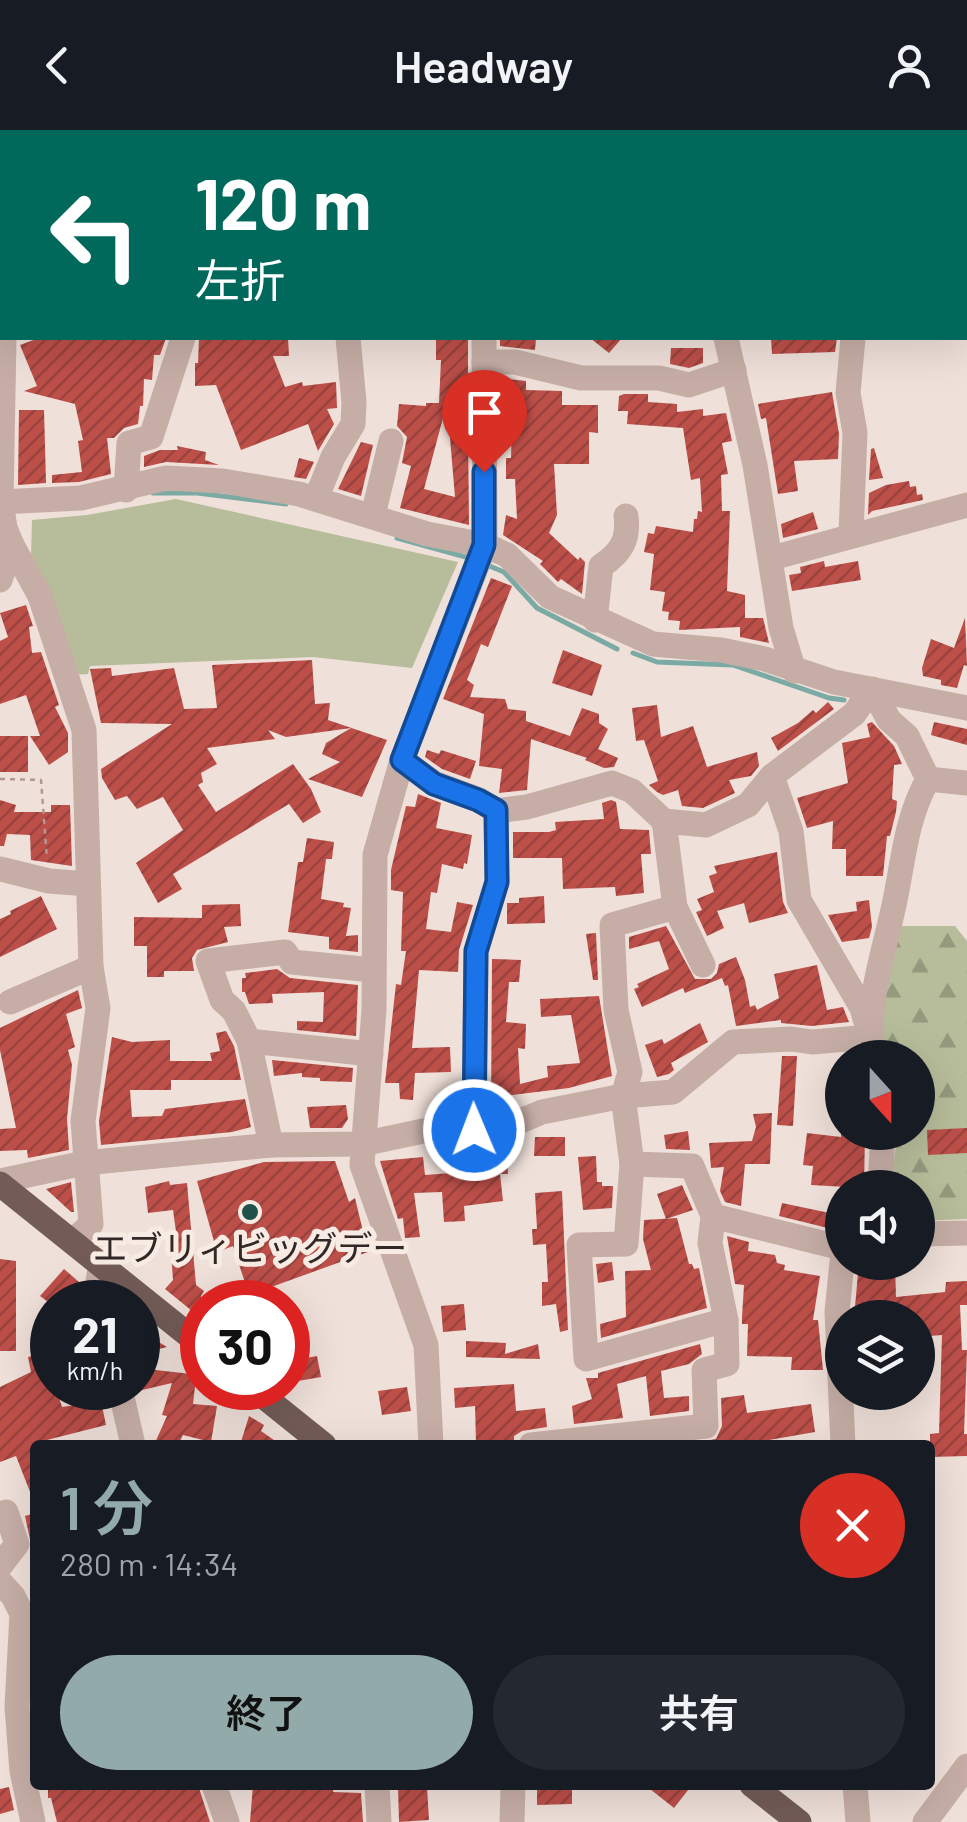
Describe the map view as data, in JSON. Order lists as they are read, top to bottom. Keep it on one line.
{"places":["エブリィビッグデー"],"north":"bottom","page":{"header":"Headway","turn":["120 m","左折"],"speed":"21 km/h","limit":"30","heading":["1 分","280 m · 14:34"],"buttons":["終了","共有"]}}
